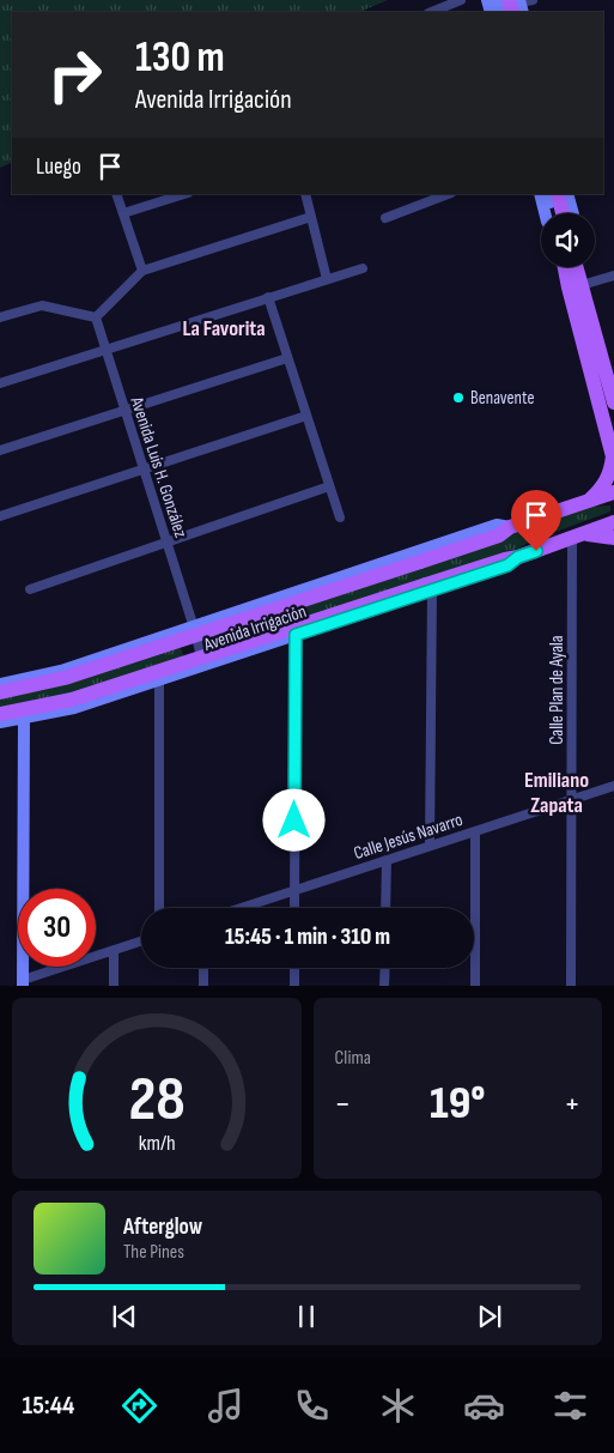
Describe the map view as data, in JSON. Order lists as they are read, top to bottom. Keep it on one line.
{"streets":{"main road":["Avenida Irrigación"],"street":["Avenida Luis H. González","Calle Plan de Ayala","Calle Jesús Navarro"]},"crossings":[["Avenida Luis H. González","Avenida Irrigación"],["Avenida Irrigación","Calle Plan de Ayala"],["Calle Plan de Ayala","Calle Jesús Navarro"]],"districts":["La Favorita","Emiliano Zapata"],"places":["Benavente"],"page":{"turn":["130 m","Avenida Irrigación"],"then":"Luego","limit":"30","trip":"15:45 · 1 min · 310 m","tile":"Clima","heat":["−","19°","+"],"song":["Afterglow","The Pines"],"tabs":"15:44","gauge":["28","km/h"]}}
